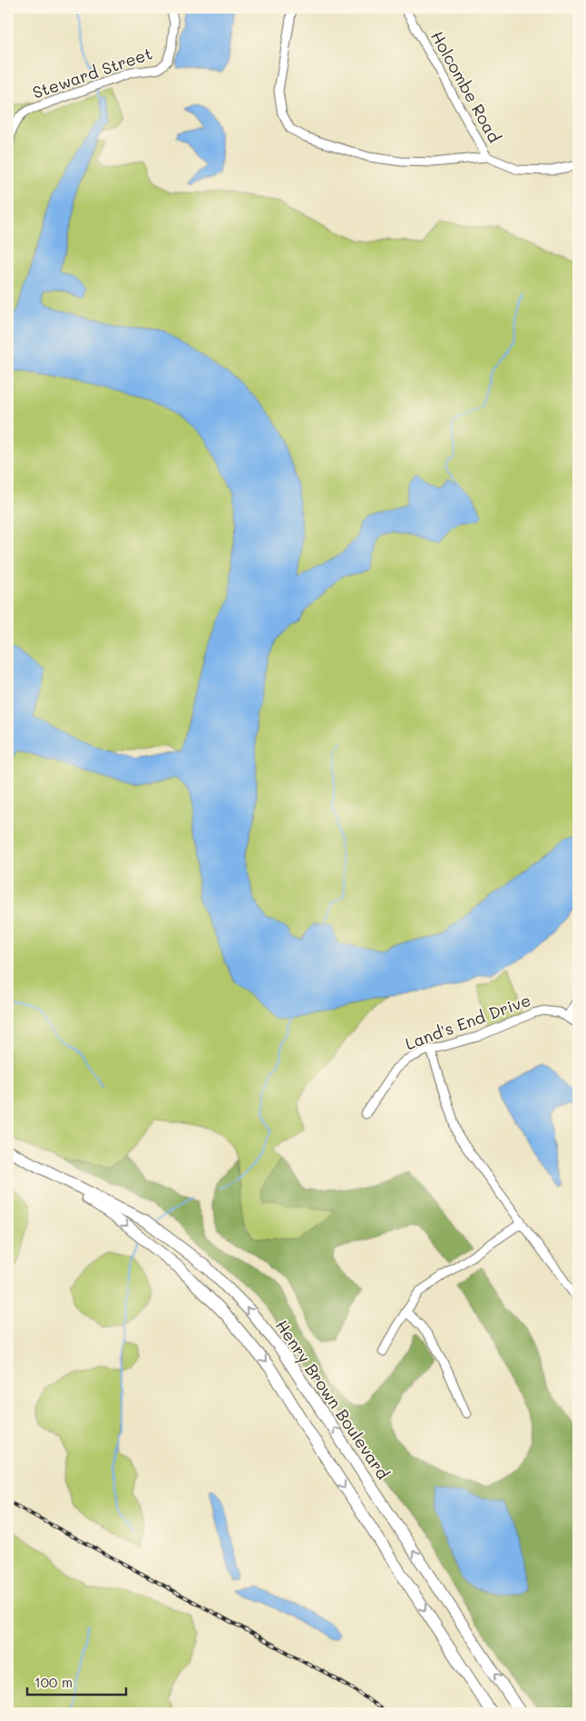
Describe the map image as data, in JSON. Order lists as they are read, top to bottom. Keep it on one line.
{"streets":{"main road":["Henry Brown Boulevard"],"street":["Steward Street","Holcombe Road","Land's End Drive"]},"scale_bar":"100 m"}
